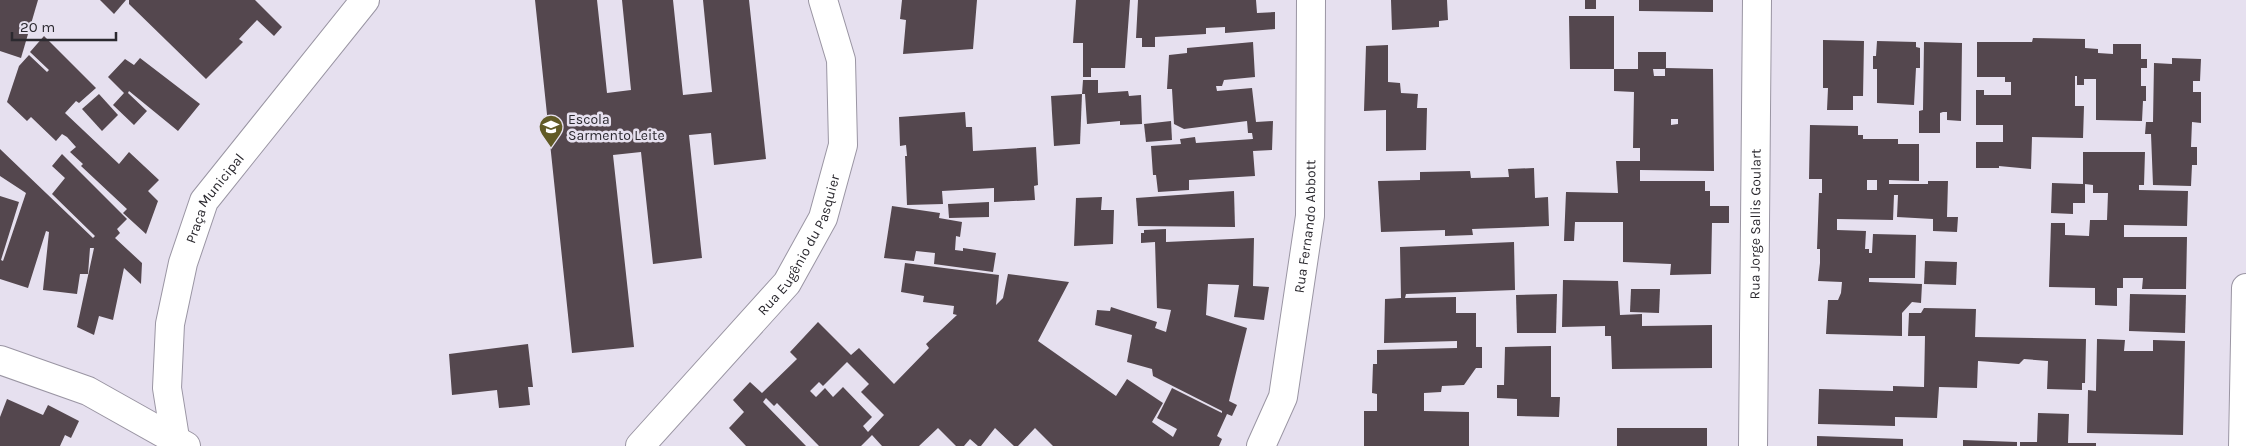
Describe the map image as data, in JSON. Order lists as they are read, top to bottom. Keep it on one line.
{"streets":{"street":["Praça Municipal","Rua Jorge Sallis Goulart","Rua Fernando Abbott","Rua Eugênio du Pasquier"]},"places":{"school or university":["Escola Sarmento Leite"]},"scale_bar":"20 m"}
